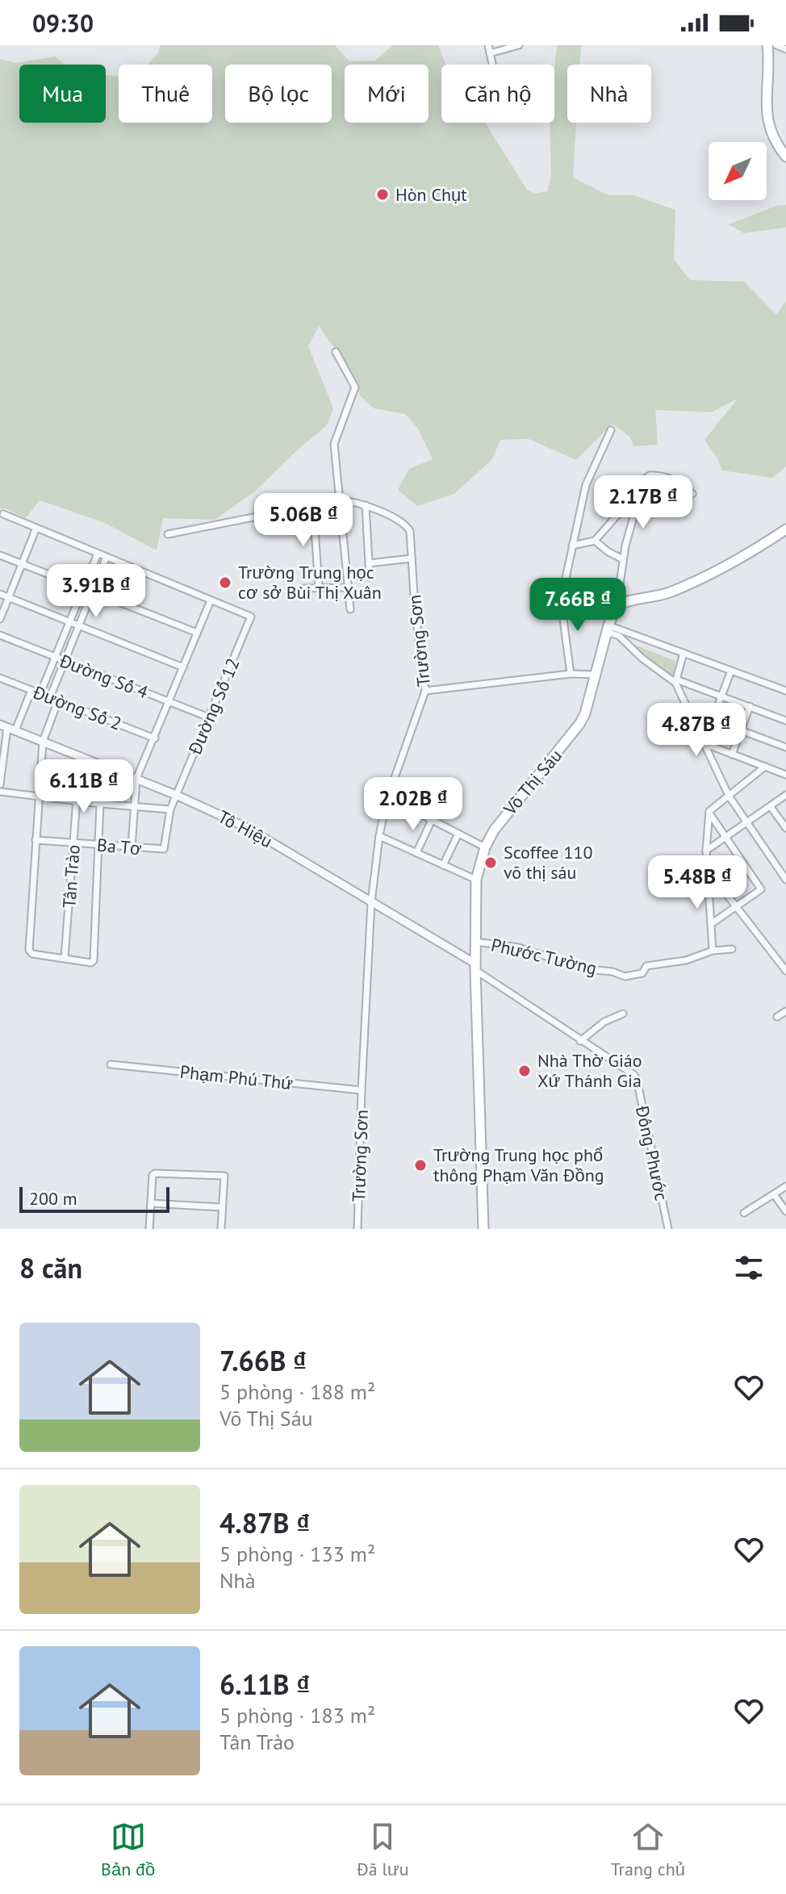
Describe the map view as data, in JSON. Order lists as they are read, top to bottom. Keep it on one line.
{"streets":{"main road":["Võ Thị Sáu"],"street":["Trường Sơn","Đường Số 4","Đường Số 12","Đường Số 2","Tô Hiệu","Ba Tơ","Tân Trào","Phước Tường","Phạm Phú Thứ","Đông Phước"]},"crossings":[["Trường Sơn","Tô Hiệu"],["Trường Sơn","Phạm Phú Thứ"],["Đường Số 4","Đường Số 12"],["Đường Số 12","Tô Hiệu"],["Đường Số 12","Ba Tơ"],["Võ Thị Sáu","Tô Hiệu"],["Võ Thị Sáu","Phước Tường"],["Võ Thị Sáu","Đông Phước"],["Tô Hiệu","Tân Trào"],["Tô Hiệu","Đông Phước"],["Ba Tơ","Tân Trào"]],"places":["Hòn Chụt","Trường Trung học cơ sở Bùi Thị Xuân","Scoffee 110 võ thị sáu","Nhà Thờ Giáo Xứ Thánh Gia","Trường Trung học phổ thông Phạm Văn Đồng"],"scale_bar":"200 m","north":"bottom left","page":{"status":"09:30","chip":["Mua","Thuê","Bộ lọc","Mới","Căn hộ","Nhà"],"price":["2.17B ₫","5.06B ₫","3.91B ₫","7.66B ₫","4.87B ₫","6.11B ₫","2.02B ₫","5.48B ₫"],"scale":"200 m","heading":"8 căn","list":[{"name":"7.66B ₫","note":"5 phòng · 188 m² · Võ Thị Sáu"},{"name":"4.87B ₫","note":"5 phòng · 133 m² · Nhà"},{"name":"6.11B ₫","note":"5 phòng · 183 m² · Tân Trào"}],"tabs":["Bản đồ","Đã lưu","Trang chủ"]}}
